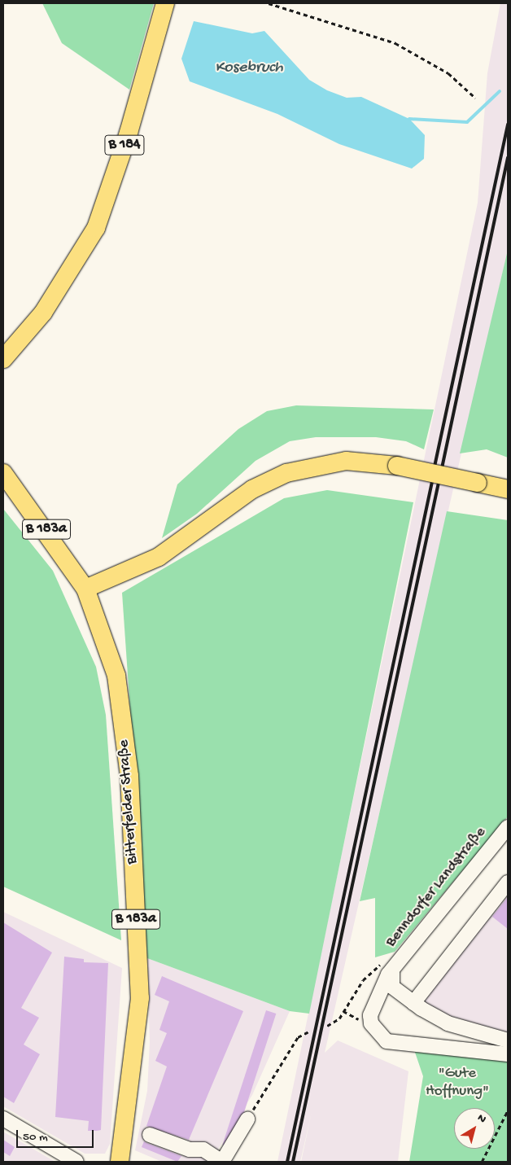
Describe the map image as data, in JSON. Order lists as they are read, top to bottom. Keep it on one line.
{"streets":{"main road":["B 184","B 183a","Bitterfelder Straße"],"street":["Benndorfer Landstraße"]},"water":["Kosebruch"],"parks":["\"Gute Hoffnung\""],"scale_bar":"50 m","north":"top right"}
